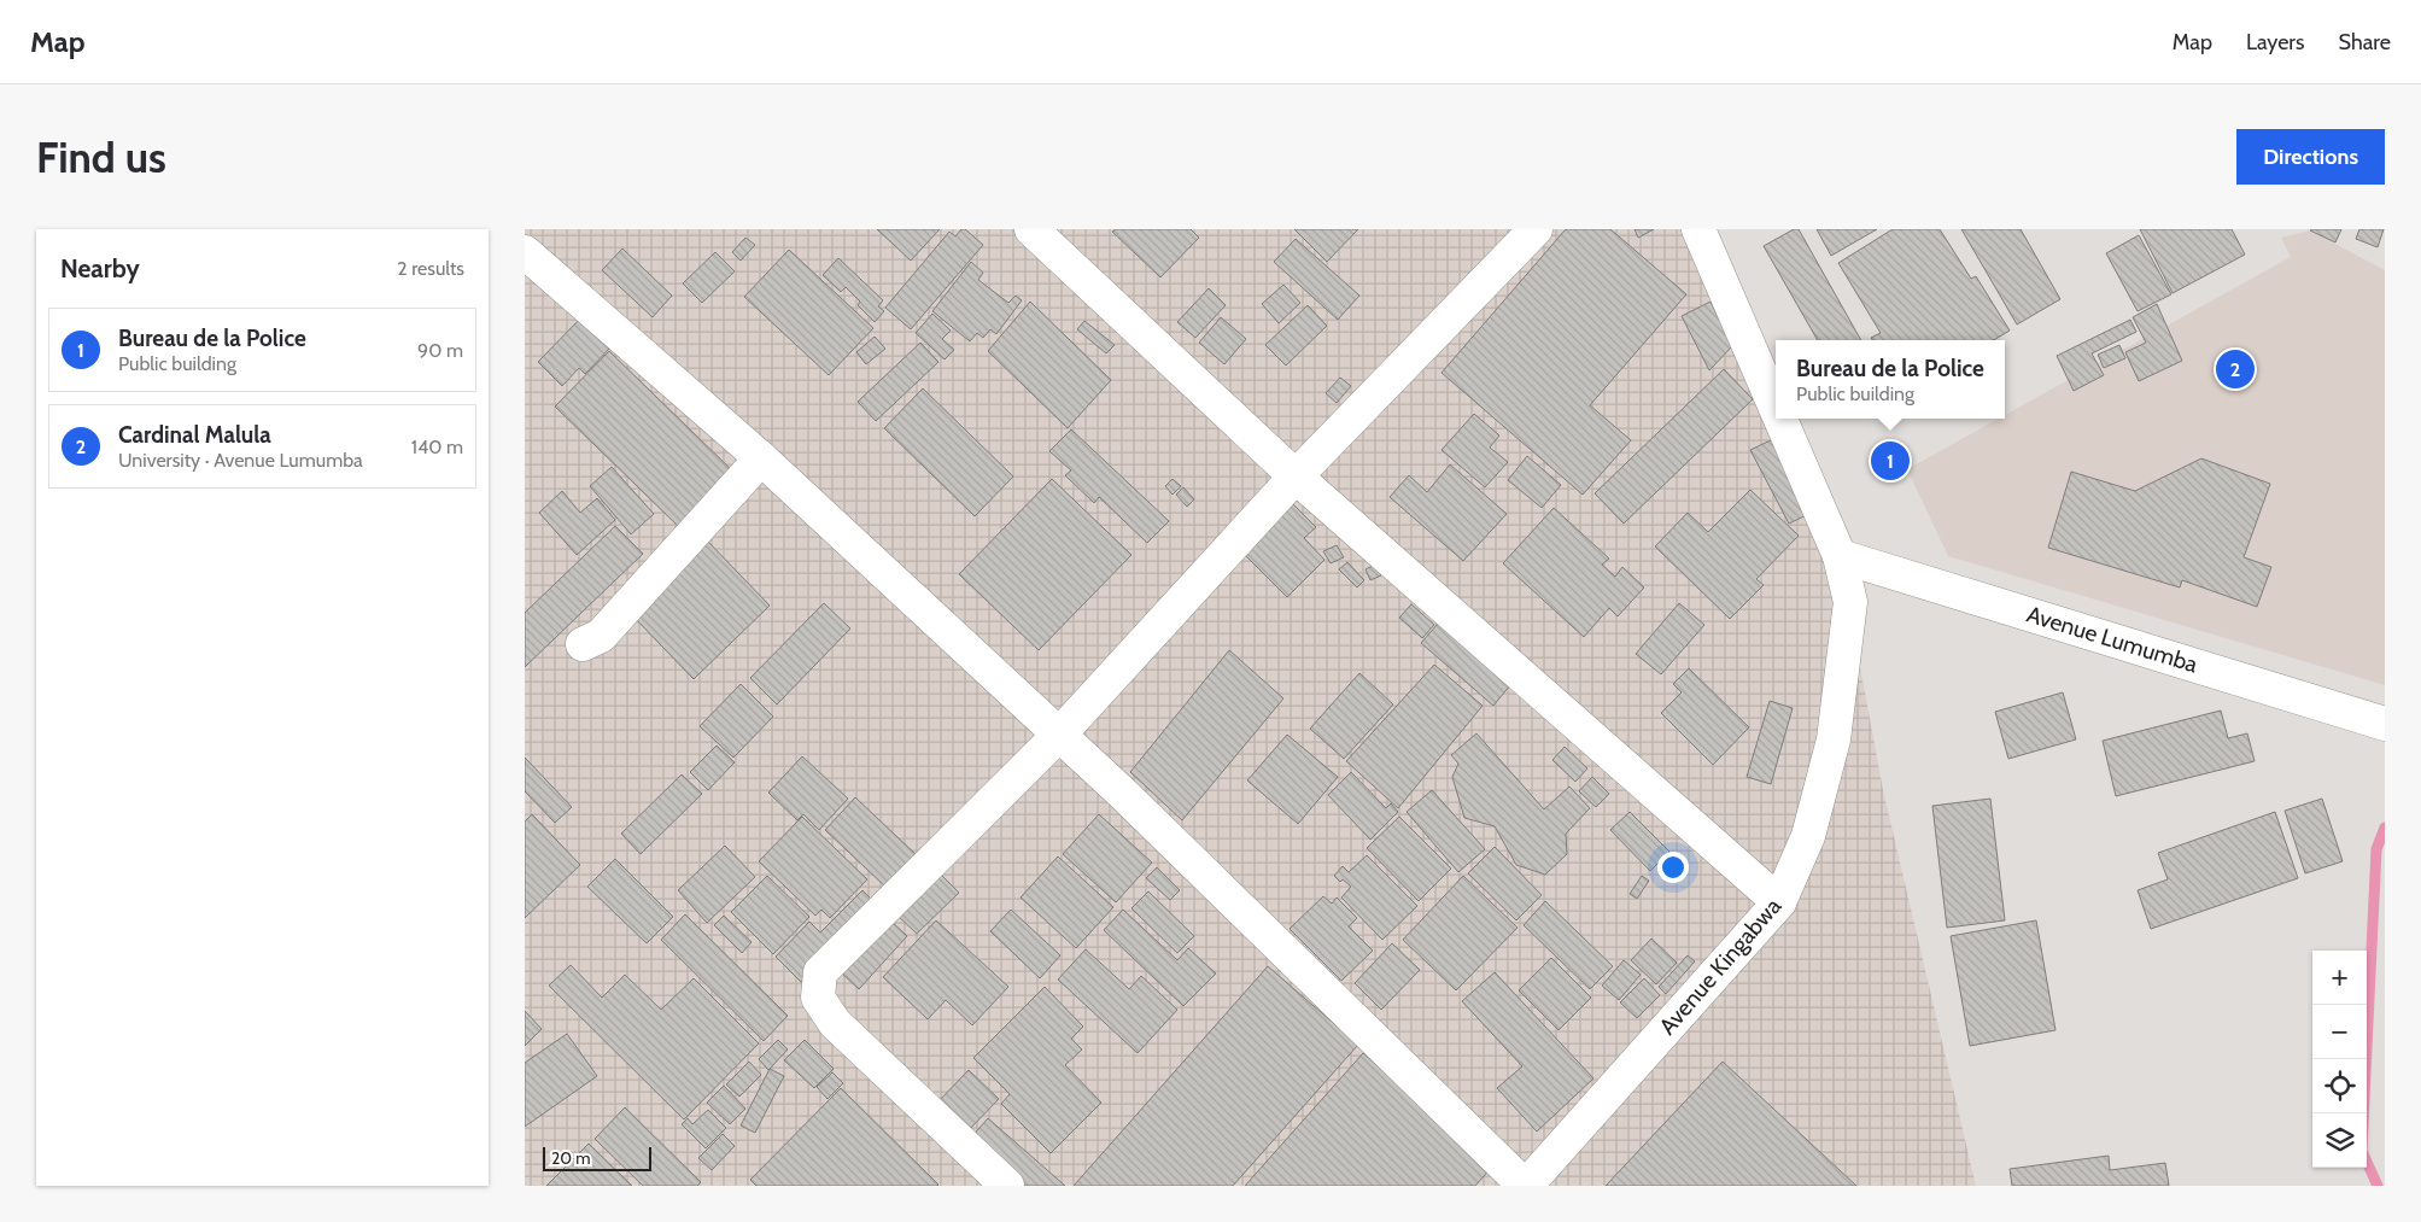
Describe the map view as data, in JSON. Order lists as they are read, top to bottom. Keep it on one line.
{"streets":{"street":["Avenue Lumumba","Avenue Kingabwa"]},"crossings":[["Avenue Lumumba","Avenue Kingabwa"]],"scale_bar":"20 m","page":{"header":"Map","nav":["Map","Layers","Share"],"buttons":"Directions","title":"Find us","heading":["Nearby","2 results"],"list":[{"mark":"1","name":"Bureau de la Police","note":"Public building","value":"90 m"},{"mark":"2","name":"Cardinal Malula","note":"University · Avenue Lumumba","value":"140 m"}],"popup":["Bureau de la Police","Public building"],"pins":["2","1"],"map_buttons":["+","−"],"scale":"20 m"}}
